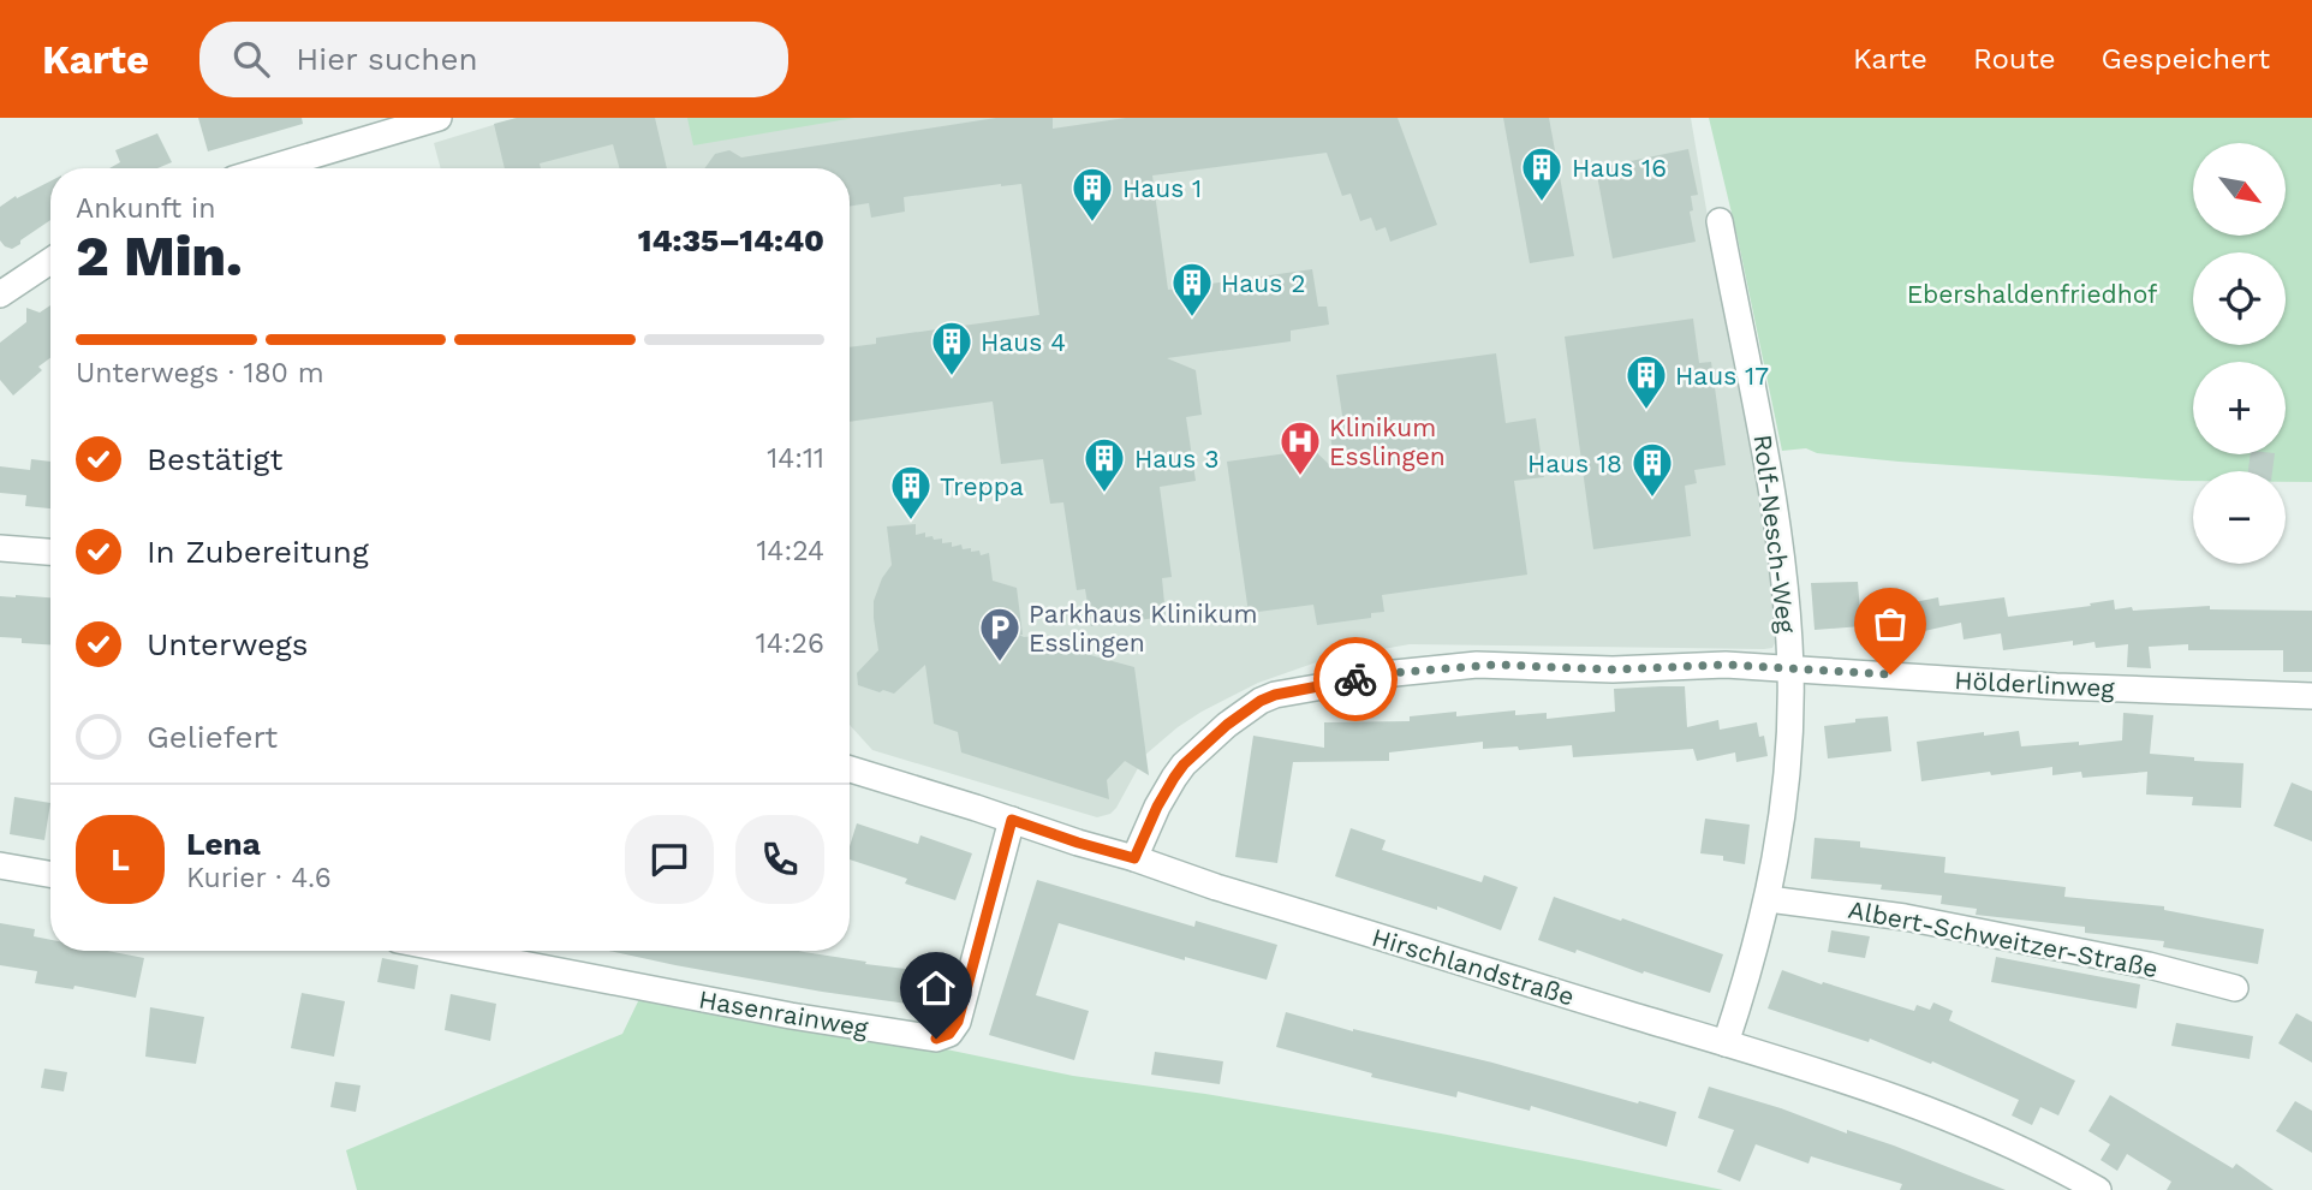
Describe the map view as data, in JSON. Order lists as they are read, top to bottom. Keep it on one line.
{"streets":{"street":["Rolf-Nesch-Weg","Hölderlinweg","Albert-Schweitzer-Straße","Hirschlandstraße","Hasenrainweg"]},"crossings":[["Rolf-Nesch-Weg","Hölderlinweg"],["Rolf-Nesch-Weg","Albert-Schweitzer-Straße"],["Rolf-Nesch-Weg","Hirschlandstraße"],["Hölderlinweg","Hirschlandstraße"],["Hirschlandstraße","Hasenrainweg"]],"parks":["Ebershaldenfriedhof"],"places":{"building":["Haus 16","Haus 1","Haus 2","Haus 4","Haus 17","Haus 3","Haus 18","Treppa"],"hospital":["Klinikum Esslingen"],"parking":["Parkhaus Klinikum Esslingen"]},"north":"bottom right","page":{"header":"Karte","search":"Hier suchen","nav":["Karte","Route","Gespeichert"],"map_buttons":["+","−"],"heading":["2 Min.","Ankunft in","14:35–14:40"],"panel":["Lena","Kurier · 4.6"],"bar":"Unterwegs · 180 m","list":[["Bestätigt","14:11"],["In Zubereitung","14:24"],["Unterwegs","14:26"],"Geliefert"],"round":"L"}}
